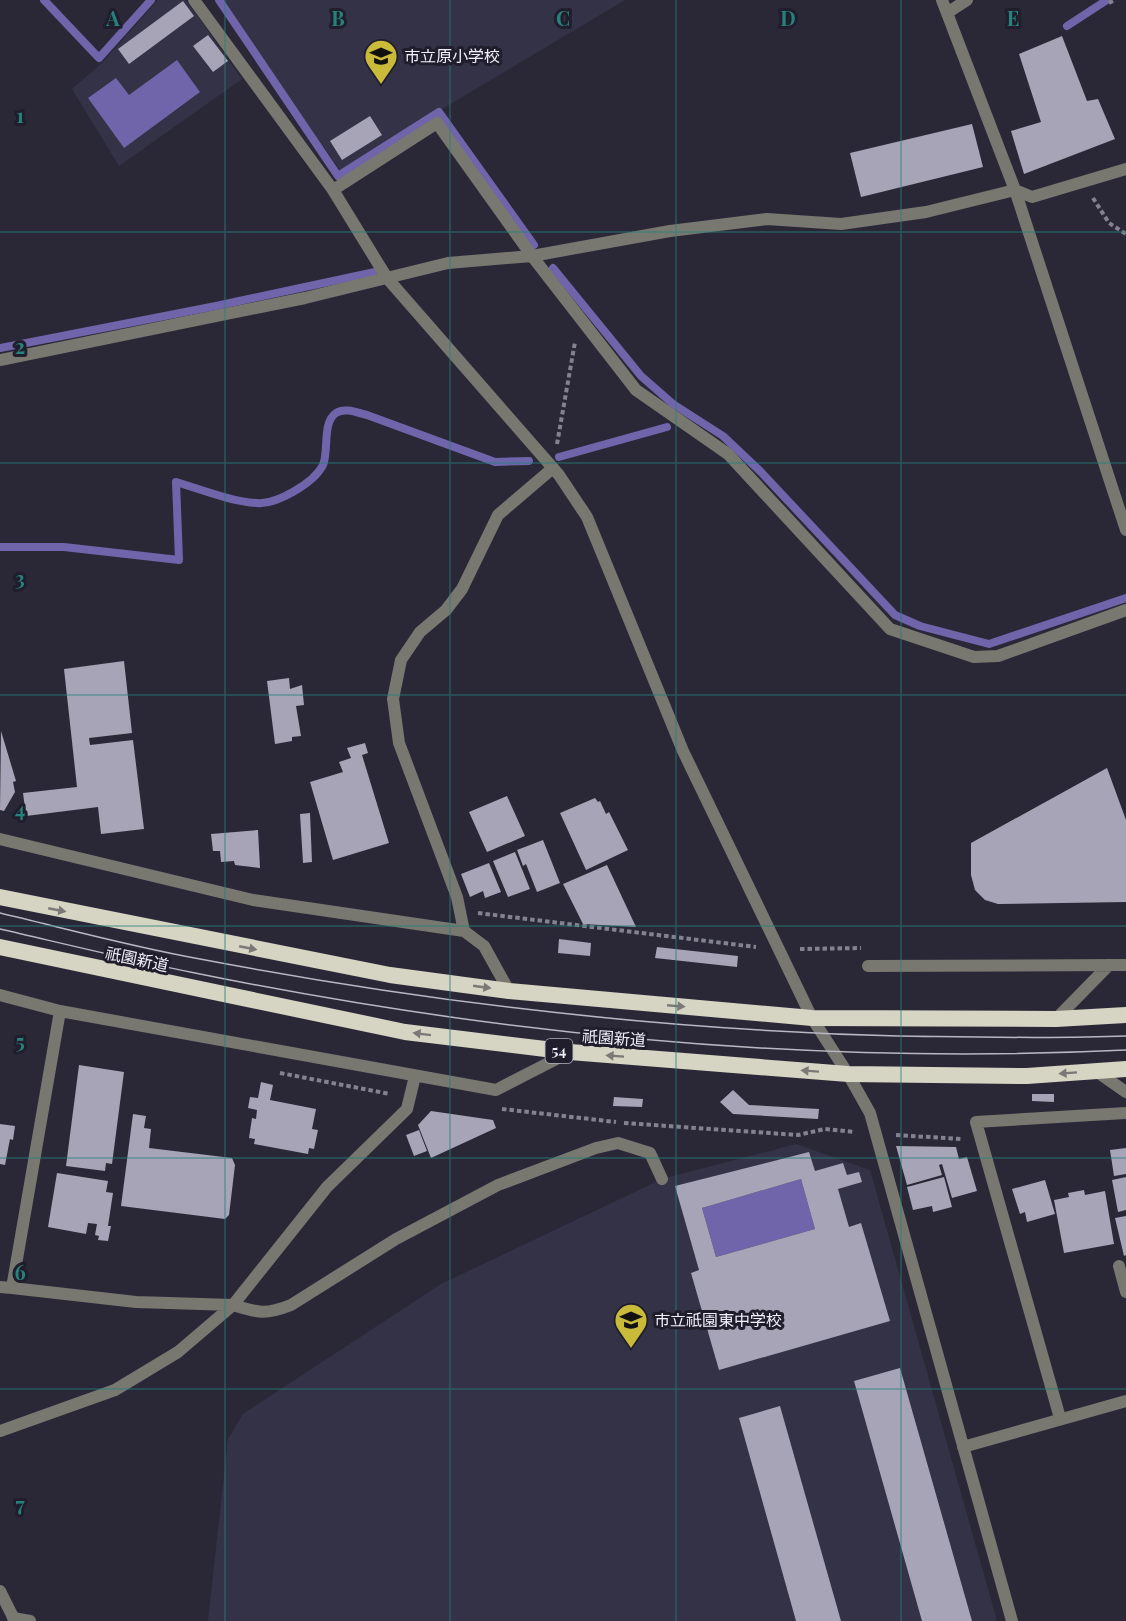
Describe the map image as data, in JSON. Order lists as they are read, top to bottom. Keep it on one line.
{"streets":{"highway":["祇園新道","54"]},"places":{"school or university":["市立原小学校","市立祇園東中学校"]},"grid":{"columns":["A","B","C","D","E"],"rows":["1","2","3","4","5","6","7"]}}
